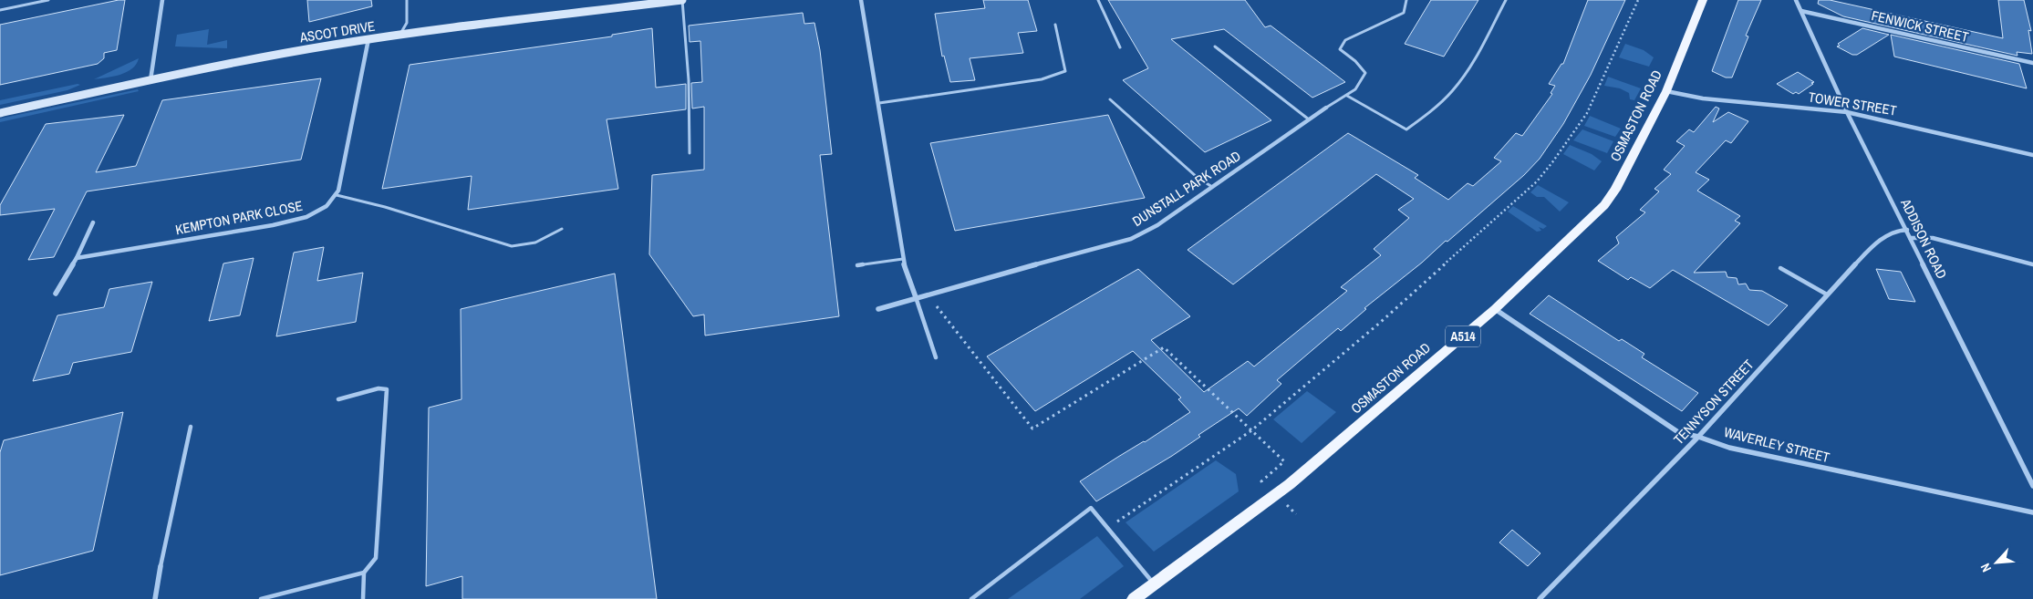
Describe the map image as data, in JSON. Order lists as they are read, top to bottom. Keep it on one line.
{"streets":{"main road":["OSMASTON ROAD","A514"],"street":["FENWICK STREET","ASCOT DRIVE","TOWER STREET","DUNSTALL PARK ROAD","KEMPTON PARK CLOSE","ADDISON ROAD","TENNYSON STREET","WAVERLEY STREET"]},"crossings":[["FENWICK STREET","ADDISON ROAD"],["TOWER STREET","OSMASTON ROAD"],["TOWER STREET","ADDISON ROAD"],["OSMASTON ROAD","WAVERLEY STREET"],["ADDISON ROAD","TENNYSON STREET"],["TENNYSON STREET","WAVERLEY STREET"]],"north":"bottom left"}
